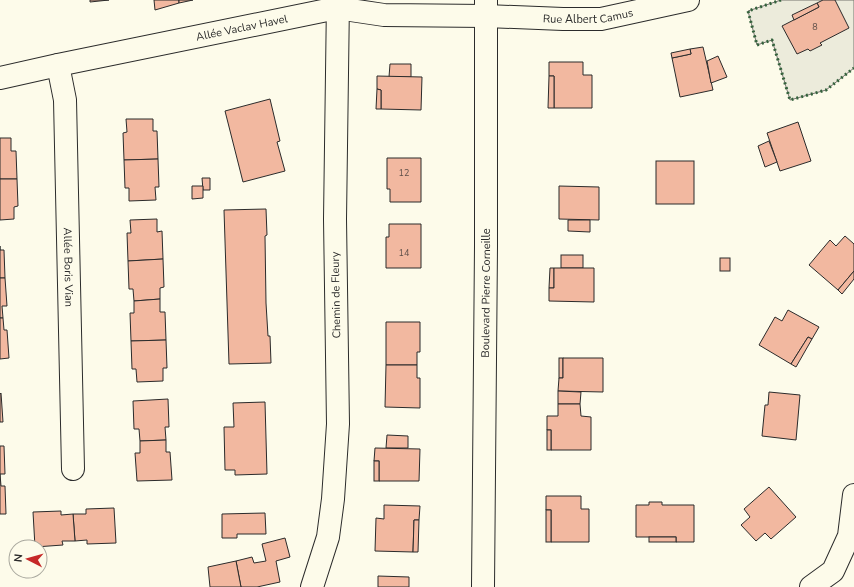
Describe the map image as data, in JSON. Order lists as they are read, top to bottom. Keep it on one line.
{"streets":{"street":["Rue Albert Camus","Allée Vaclav Havel","Allée Boris Vian","Boulevard Pierre Corneille","Chemin de Fleury"]},"crossings":[["Rue Albert Camus","Allée Vaclav Havel"],["Rue Albert Camus","Boulevard Pierre Corneille"],["Allée Vaclav Havel","Allée Boris Vian"],["Allée Vaclav Havel","Boulevard Pierre Corneille"],["Allée Vaclav Havel","Chemin de Fleury"]],"house_numbers":["8","12","14"],"north":"left"}
